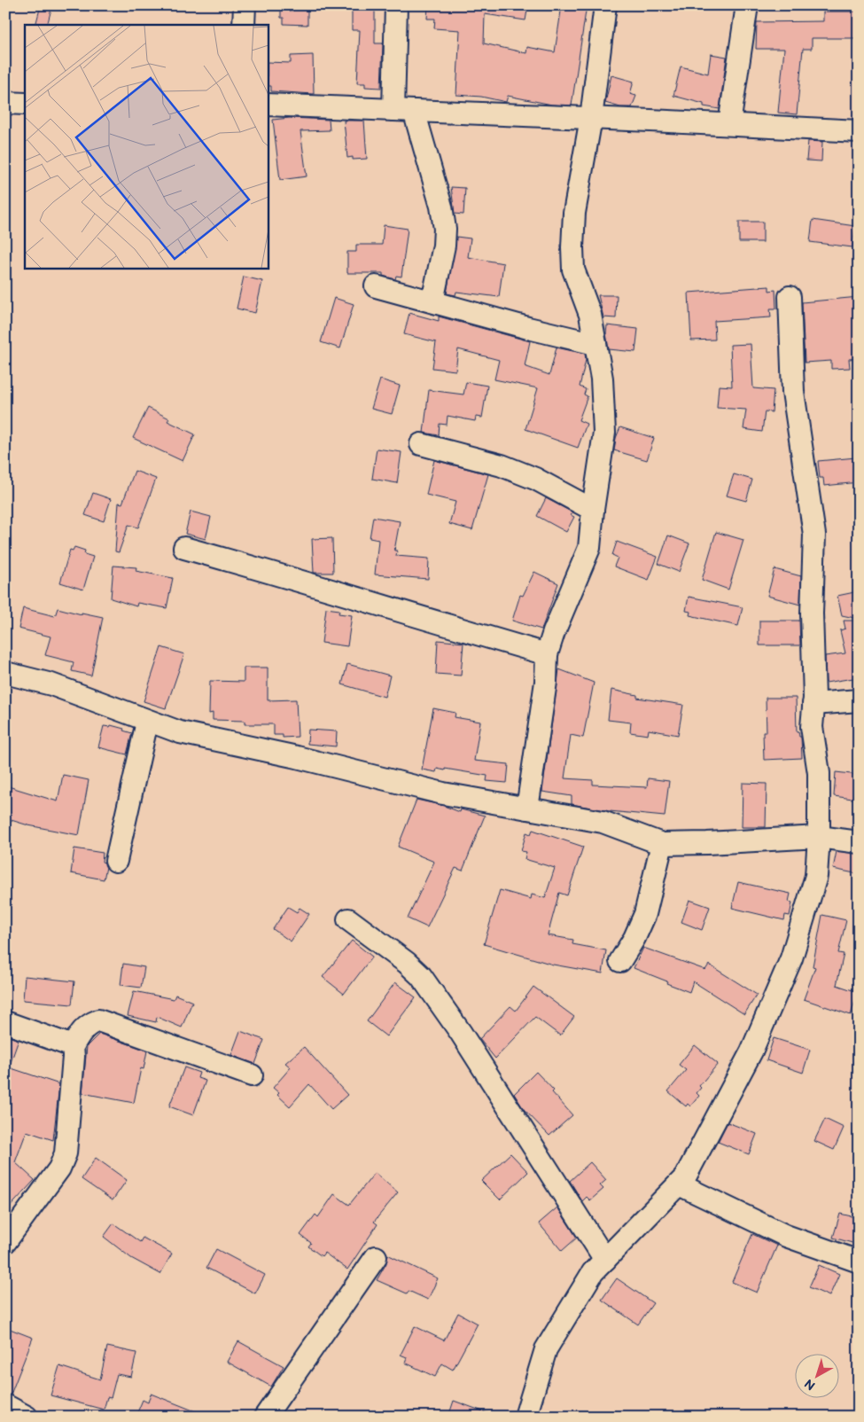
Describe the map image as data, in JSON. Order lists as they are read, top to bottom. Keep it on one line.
{"north":"bottom left"}
